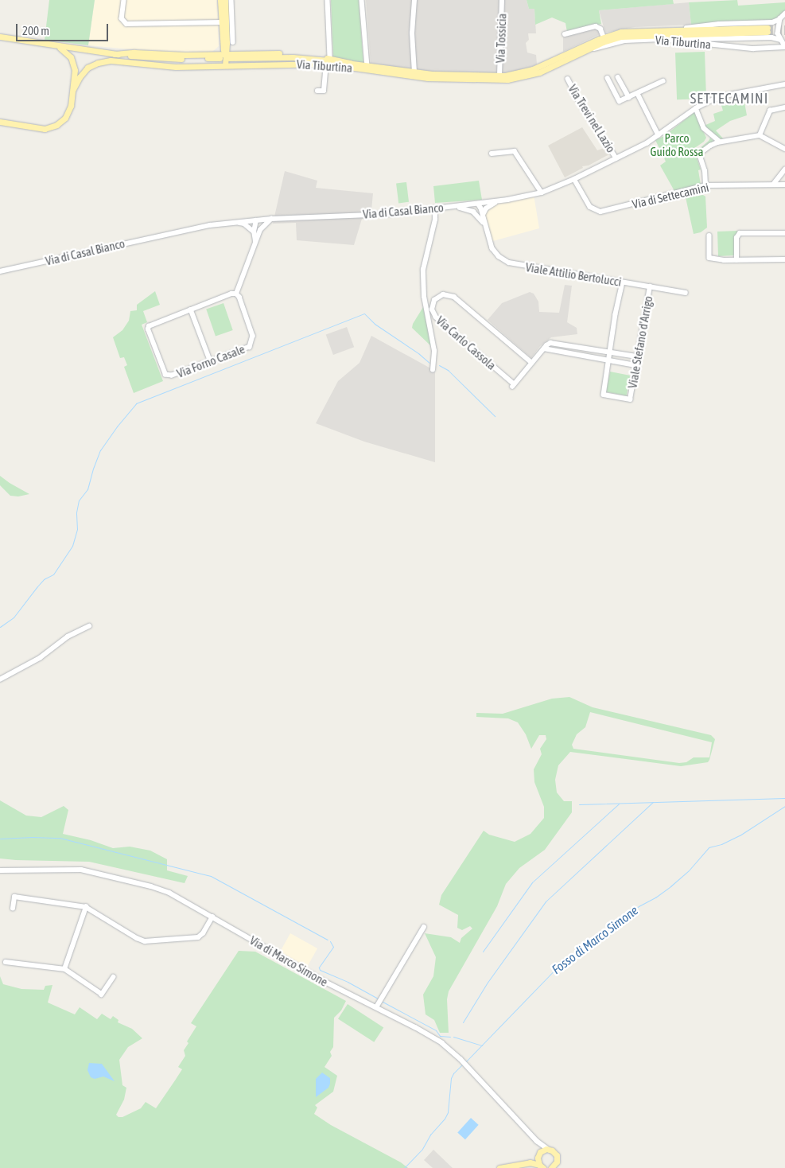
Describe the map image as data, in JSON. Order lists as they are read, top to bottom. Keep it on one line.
{"streets":{"main road":["Via Tiburtina"],"street":["Via Tossicia","Via Trevi nel Lazio","Via di Settecamini","Via di Casal Bianco","Viale Attilio Bertolucci","Viale Stefano d'Arrigo","Via Carlo Cassola","Via Forno Casale","Via di Marco Simone"]},"crossings":[["Via Tossicia","Via Tiburtina"],["Via Trevi nel Lazio","Via di Casal Bianco"],["Via di Settecamini","Via di Casal Bianco"],["Viale Attilio Bertolucci","Viale Stefano d'Arrigo"]],"districts":["SETTECAMINI"],"water":["Fosso di Marco Simone"],"parks":["Parco Guido Rossa"],"scale_bar":"200 m"}
